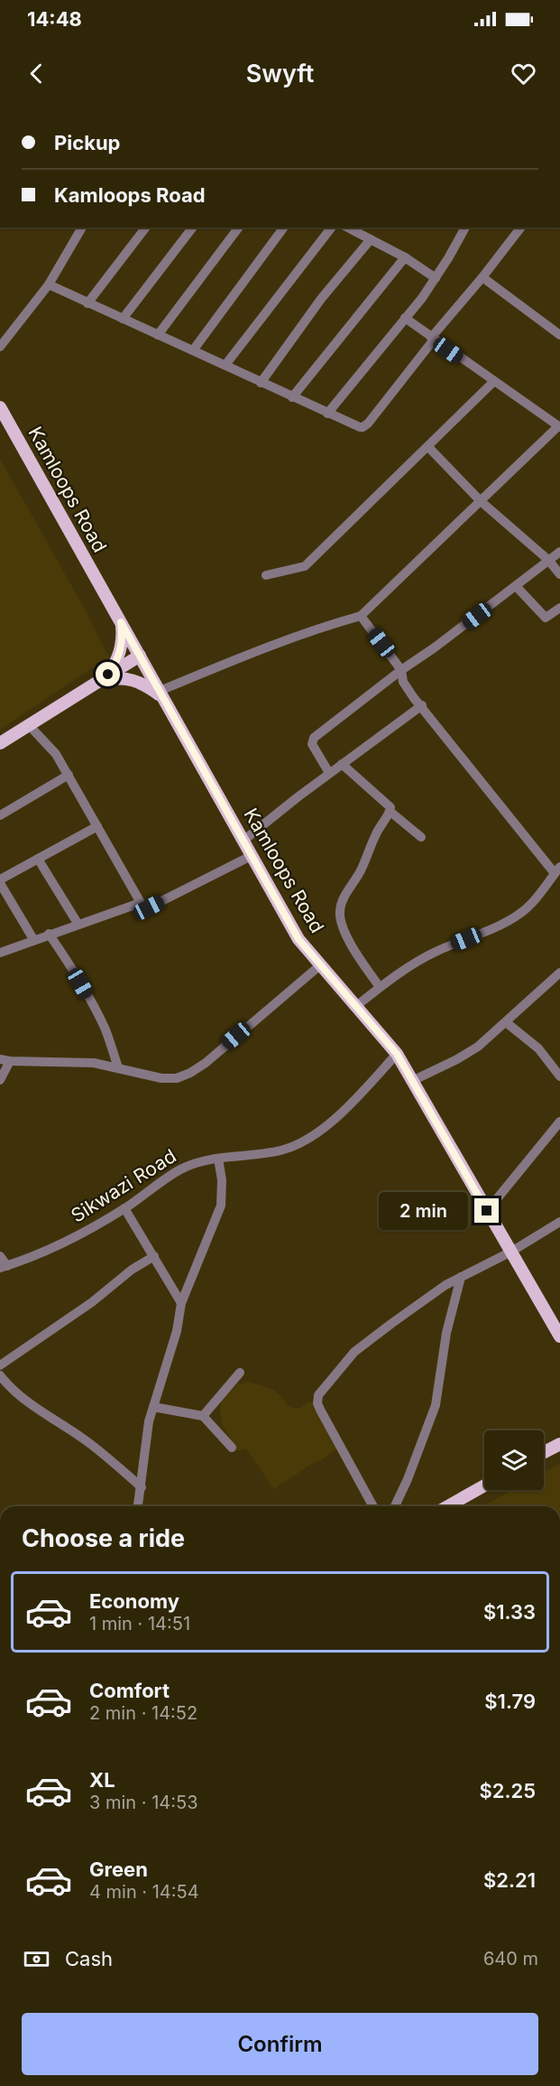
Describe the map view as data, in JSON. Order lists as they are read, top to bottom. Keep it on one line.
{"streets":{"main road":["Kamloops Road"],"street":["Sikwazi Road"]},"crossings":[["Kamloops Road","Sikwazi Road"]],"page":{"status":"14:48","header":"Swyft","banner":["Pickup","Kamloops Road"],"bubble":"2 min","heading":"Choose a ride","list":[{"name":"Economy","note":"1 min · 14:51","value":"$1.33"},{"name":"Comfort","note":"2 min · 14:52","value":"$1.79"},{"name":"XL","note":"3 min · 14:53","value":"$2.25"},{"name":"Green","note":"4 min · 14:54","value":"$2.21"}],"pay":["Cash","640 m"],"buttons":"Confirm"}}
